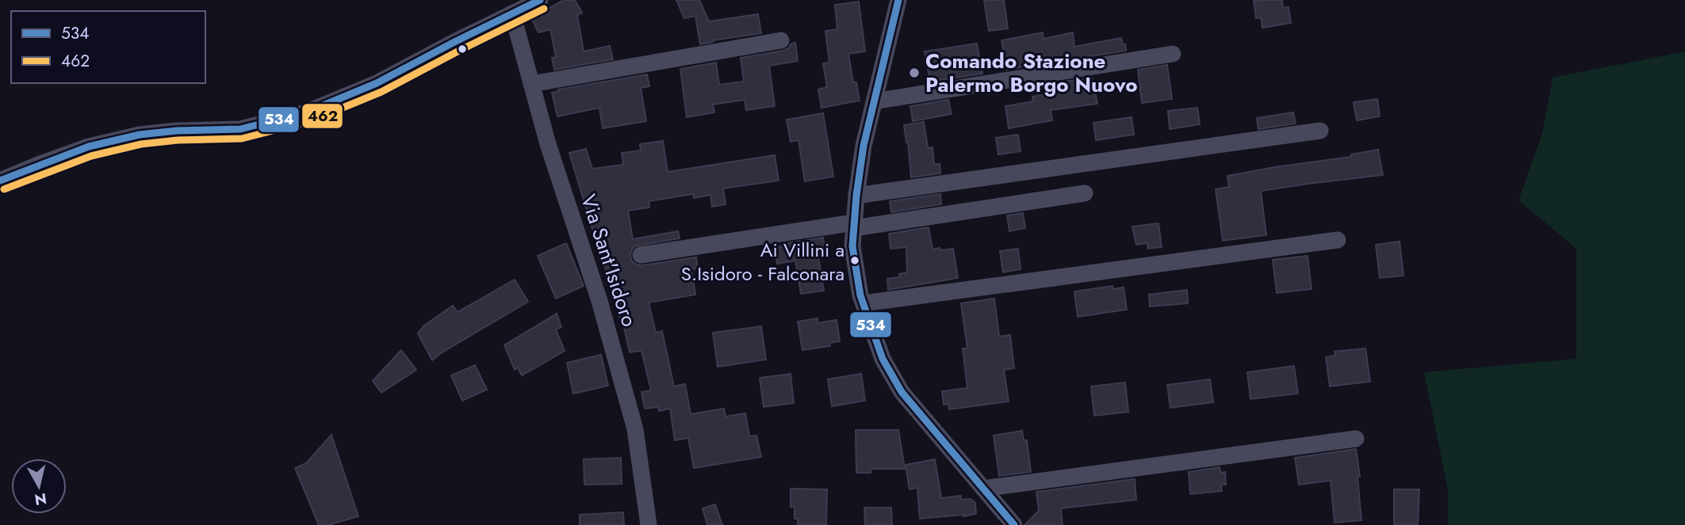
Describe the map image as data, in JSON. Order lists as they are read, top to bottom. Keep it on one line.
{"streets":{"street":["Via Sant'Isidoro"]},"places":["Comando Stazione Palermo Borgo Nuovo","Ai Villini a S.Isidoro - Falconara"],"lines":["transit line 534","transit line 462"],"legend":["534","462"],"north":"bottom"}
